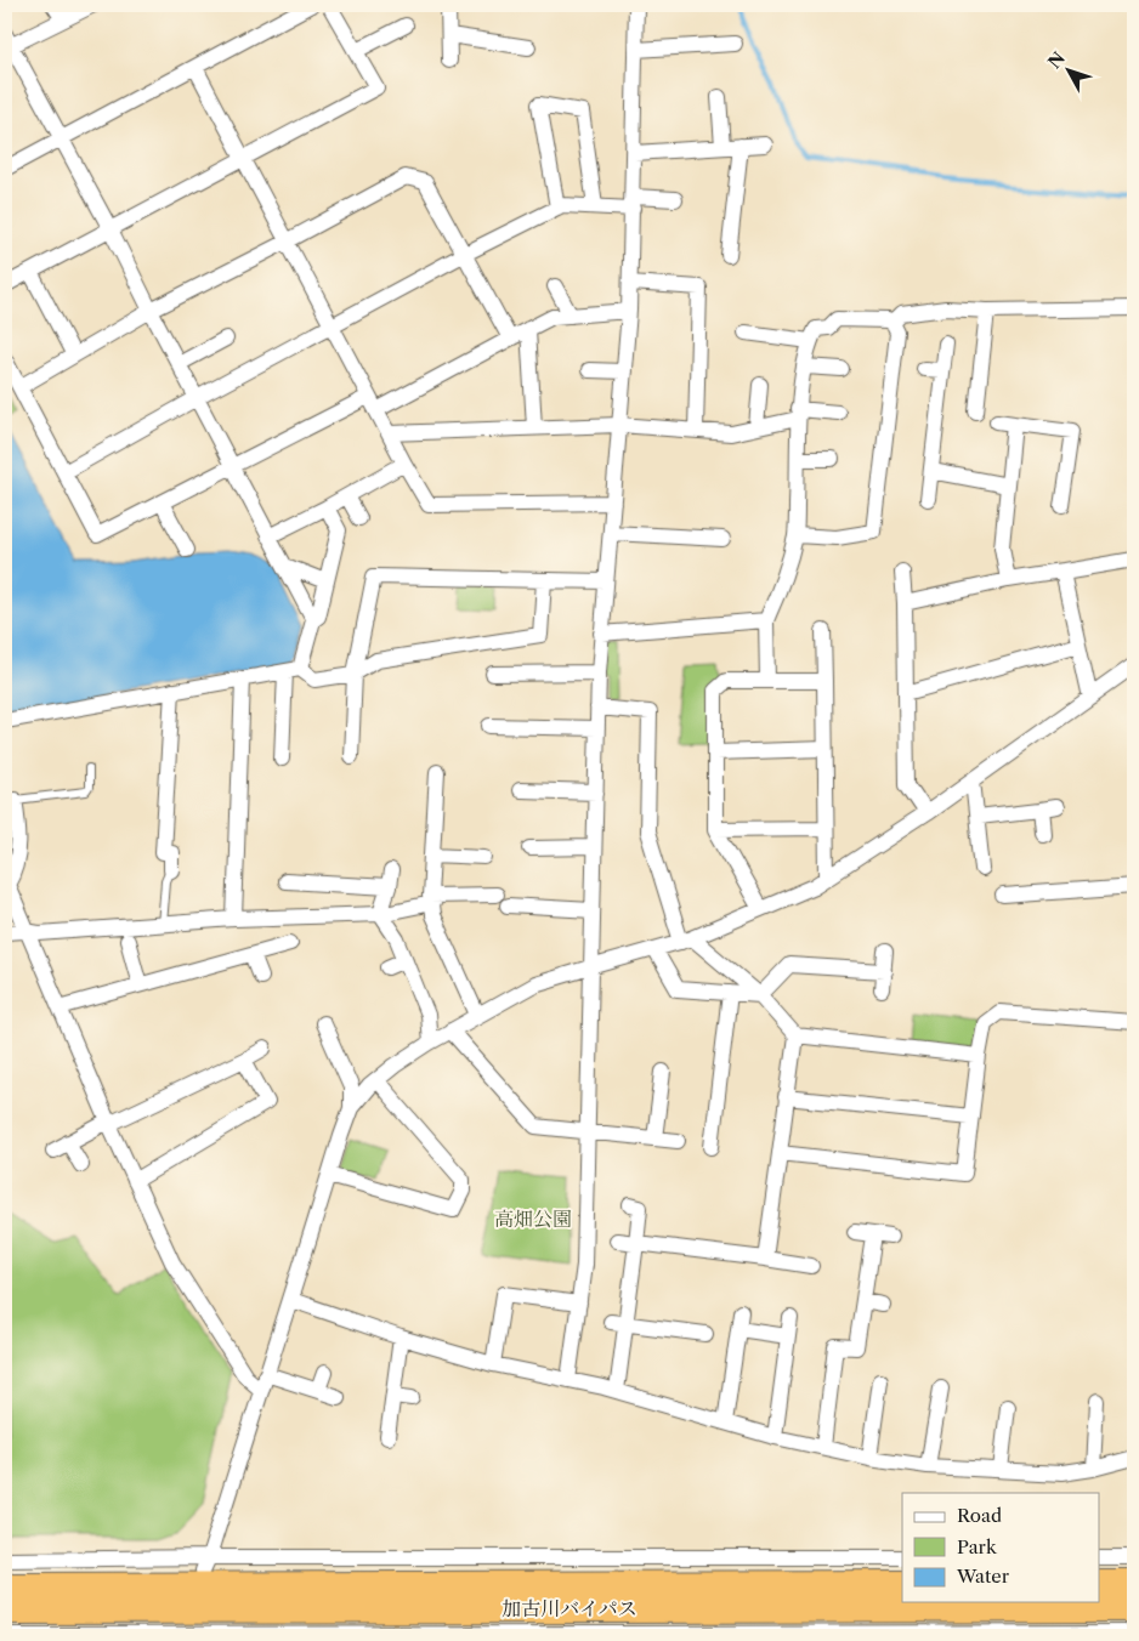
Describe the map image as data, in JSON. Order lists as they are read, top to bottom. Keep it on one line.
{"streets":{"highway":["加古川バイパス"]},"parks":["高畑公園"],"legend":["Road","Park","Water"],"north":"top left"}
